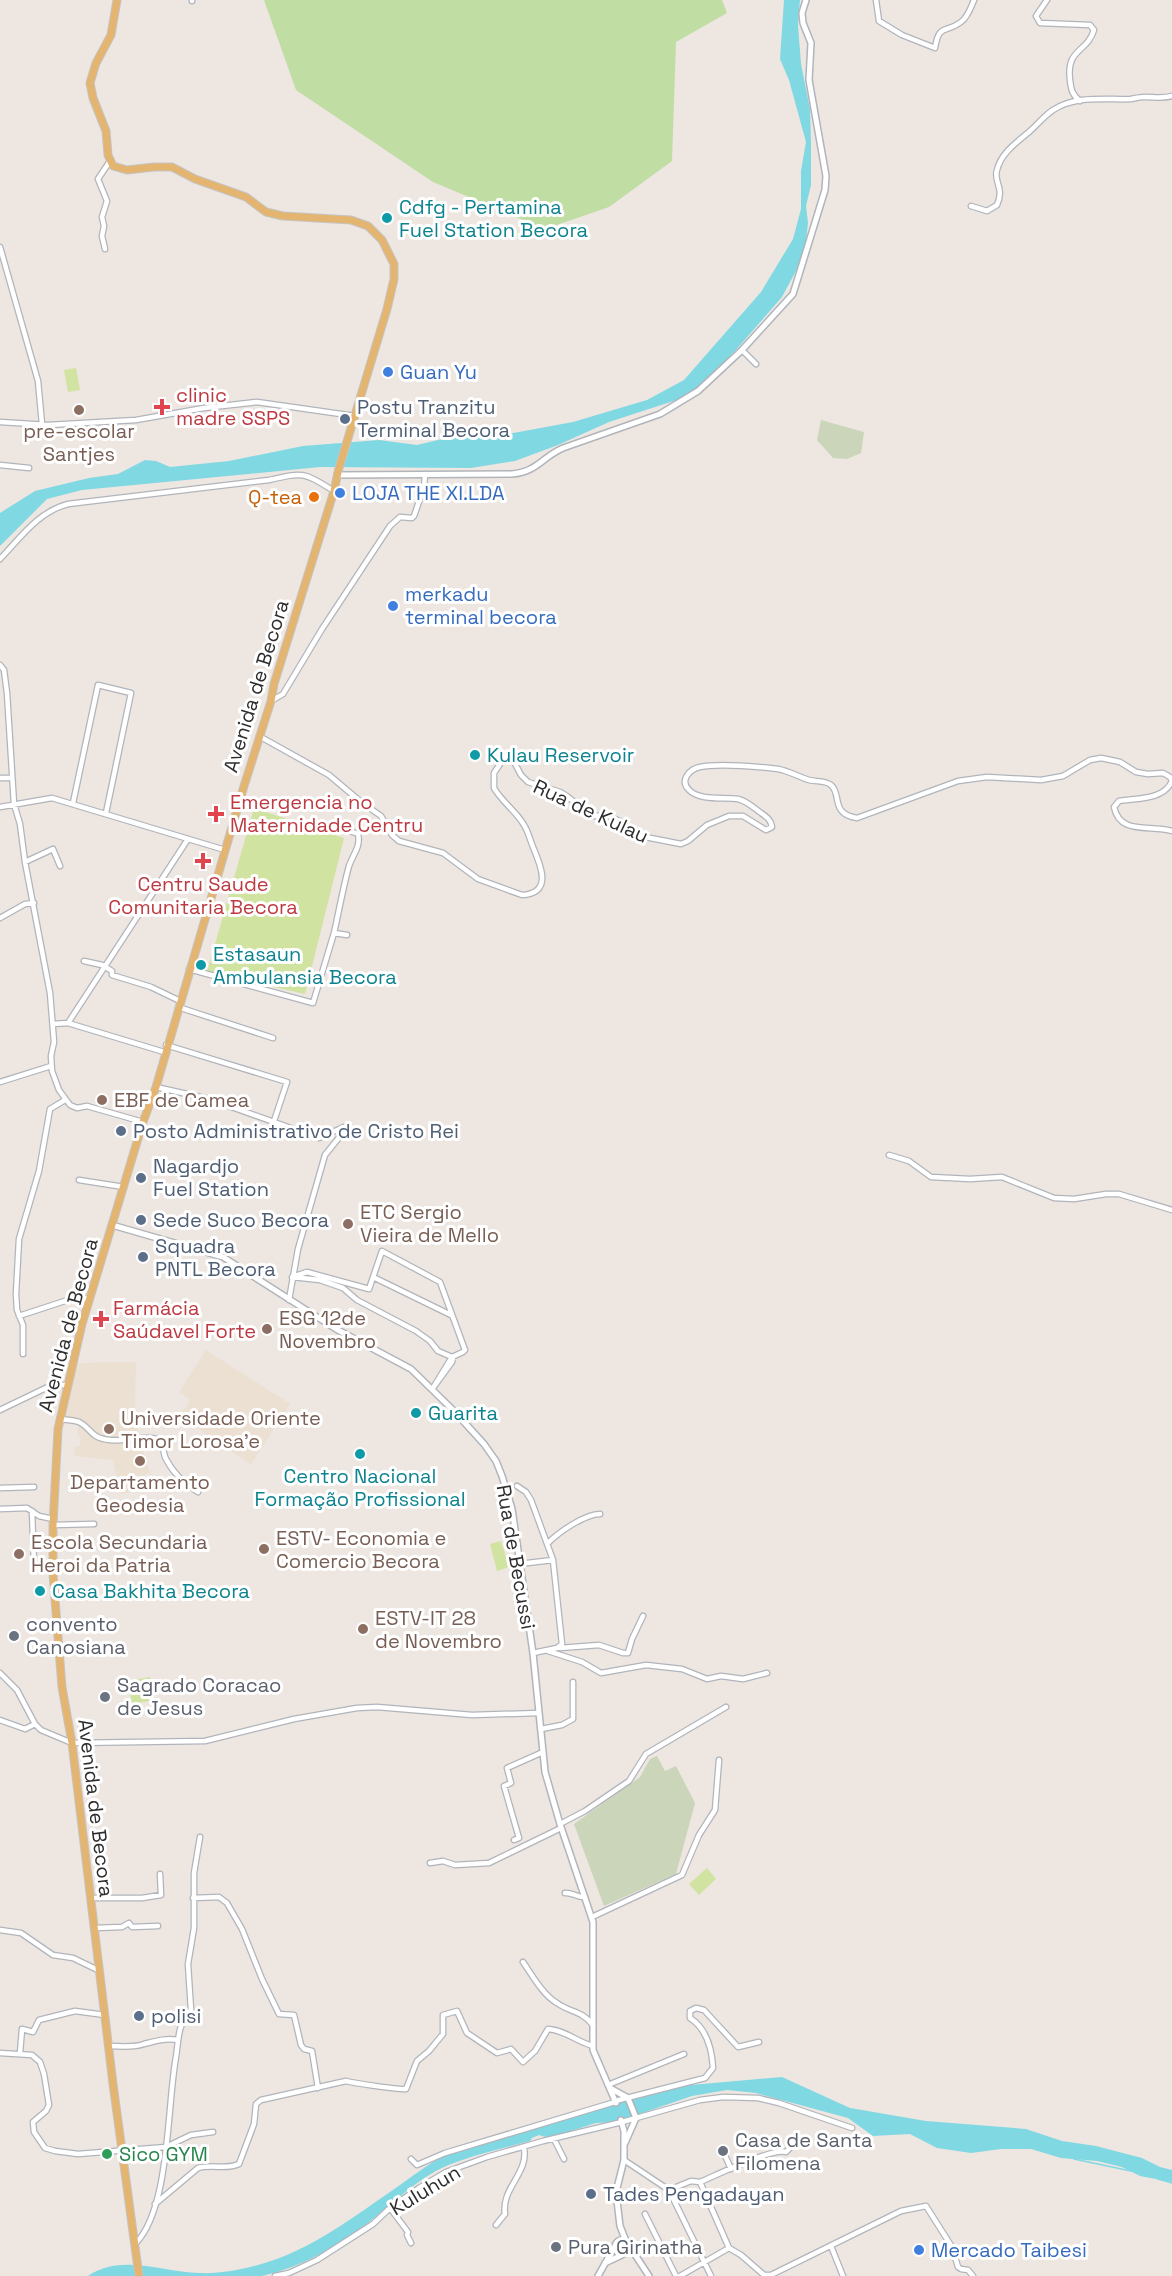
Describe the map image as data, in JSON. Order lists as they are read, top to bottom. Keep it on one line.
{"streets":{"main road":["Avenida de Becora"],"street":["Rua de Kulau","Rua de Becussi","Kuluhun"]},"crossings":[["Avenida de Becora","Rua de Kulau"],["Avenida de Becora","Rua de Becussi"]],"places":{"other":["Cdfg - Pertamina Fuel Station Becora","Guan Yu","pre-escolar Santjes","Postu Tranzitu Terminal Becora","LOJA THE XI.LDA","Q-tea","merkadu terminal becora","Kulau Reservoir","Estasaun Ambulansia Becora","EBF de Camea","Posto Administrativo de Cristo Rei","Nagardjo Fuel Station","Sede Suco Becora","ETC Sergio Vieira de Mello","Squadra PNTL Becora","ESG 12de Novembro","Guarita","Universidade Oriente Timor Lorosa'e","Centro Nacional Formação Profissional","Departamento Geodesia","ESTV- Economia e Comercio Becora","Escola Secundaria Heroi da Patria","Casa Bakhita Becora","ESTV-IT 28 de Novembro","convento Canosiana","Sagrado Coracao de Jesus","polisi","Casa de Santa Filomena","Sico GYM","Tades Pengadayan","Pura Girinatha","Mercado Taibesi"],"health":["clinic madre SSPS","Emergencia no Maternidade Centru","Centru Saude Comunitaria Becora","Farmácia Saúdavel Forte"]}}
